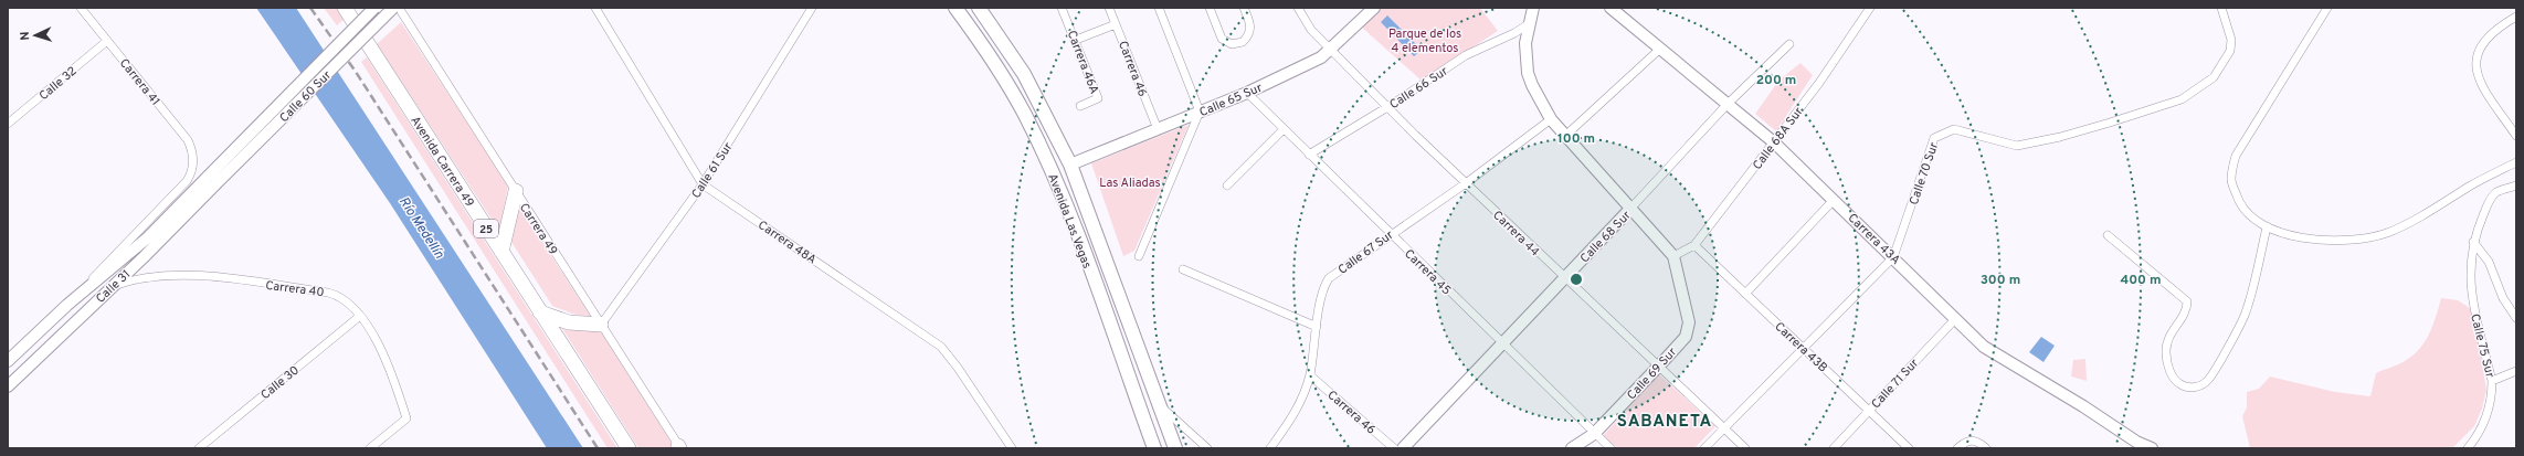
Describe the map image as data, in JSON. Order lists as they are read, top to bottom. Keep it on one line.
{"streets":{"highway":["Avenida Carrera 49","25"],"main road":["Avenida Las Vegas"],"street":["Carrera 46A","Carrera 46","Carrera 41","Calle 32","Calle 66 Sur","Calle 60 Sur","Calle 65 Sur","Calle 68A Sur","Calle 61 Sur","Calle 70 Sur","Carrera 49","Carrera 44","Calle 68 Sur","Carrera 43A","Carrera 48A","Calle 67 Sur","Carrera 45","Calle 31","Carrera 40","Calle 75 Sur","Carrera 43B","Calle 69 Sur","Calle 30","Calle 71 Sur"]},"crossings":[["Carrera 46","Calle 65 Sur"],["Carrera 46","Calle 67 Sur"],["Carrera 41","Calle 32"],["Carrera 41","Calle 31"],["Calle 66 Sur","Carrera 44"],["Calle 66 Sur","Carrera 45"],["Calle 60 Sur","Carrera 49"],["Calle 60 Sur","Calle 31"],["Calle 65 Sur","Avenida Las Vegas"],["Calle 65 Sur","Carrera 44"],["Calle 65 Sur","Carrera 45"],["Calle 68A Sur","Carrera 43A"],["Calle 68A Sur","Carrera 43B"],["Calle 68A Sur","Calle 69 Sur"],["Calle 61 Sur","Carrera 49"],["Calle 61 Sur","Carrera 48A"],["Calle 70 Sur","Carrera 44"],["Calle 70 Sur","Carrera 43A"],["Calle 70 Sur","Carrera 43B"],["Carrera 44","Calle 68 Sur"],["Carrera 44","Calle 67 Sur"],["Carrera 44","Calle 69 Sur"],["Calle 68 Sur","Carrera 43A"],["Calle 68 Sur","Carrera 45"],["Carrera 43A","Calle 71 Sur"],["Calle 67 Sur","Carrera 45"],["Carrera 45","Calle 69 Sur"],["Calle 31","Carrera 40"],["Carrera 40","Calle 30"],["Carrera 43B","Calle 71 Sur"]],"districts":["SABANETA"],"water":["Río Medellín"],"parks":["Parque de los 4 elementos","Las Aliadas"],"north":"left","rings":["200 m","100 m","300 m","400 m"]}
